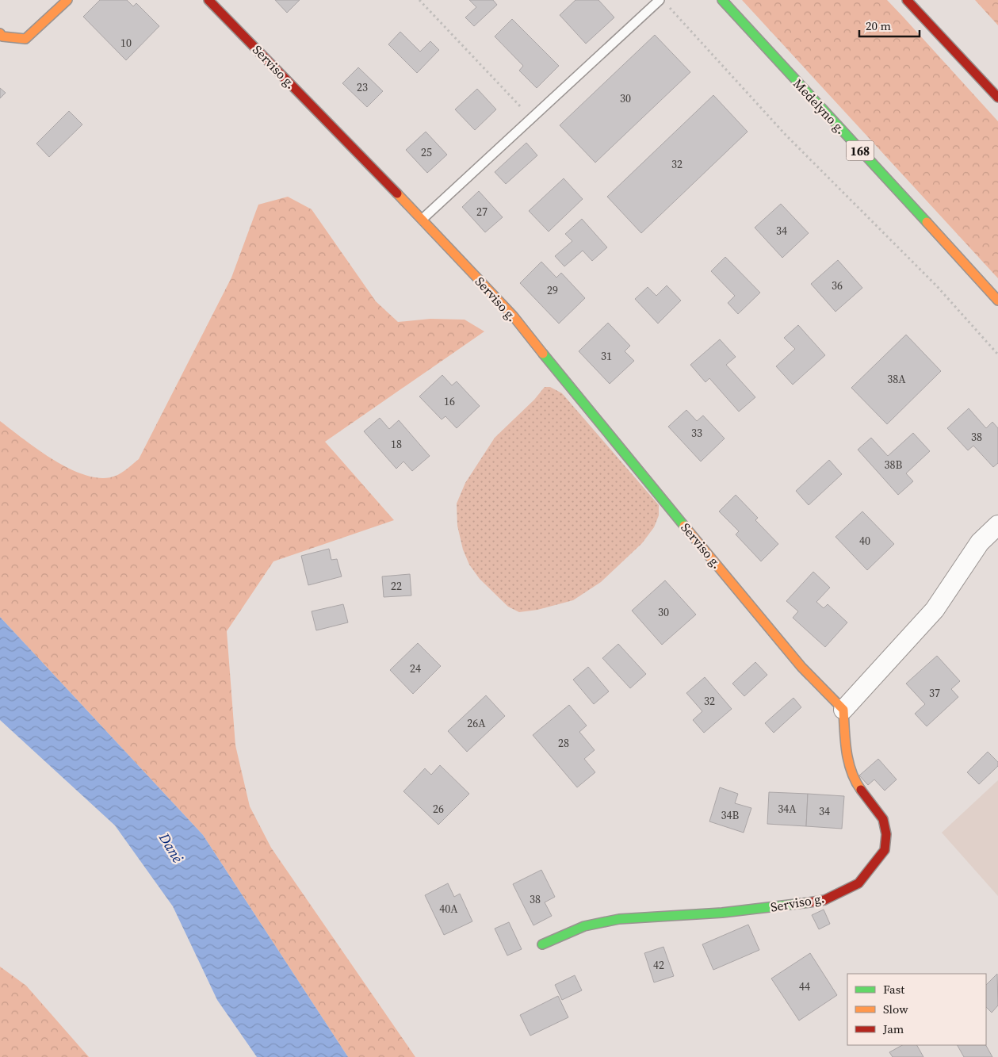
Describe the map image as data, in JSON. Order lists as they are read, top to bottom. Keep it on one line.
{"streets":{"street":["Serviso g.","Medelyno g.","168"]},"water":["Danė"],"house_numbers":["10","23","30","25","32","27","34","36","29","31","38A","16","33","38","18","38B","40","22","30","24","37","32","26A","28","26","34A","34","34B","38","40A","42","44"],"legend":["Fast","Slow","Jam"],"scale_bar":"20 m"}
